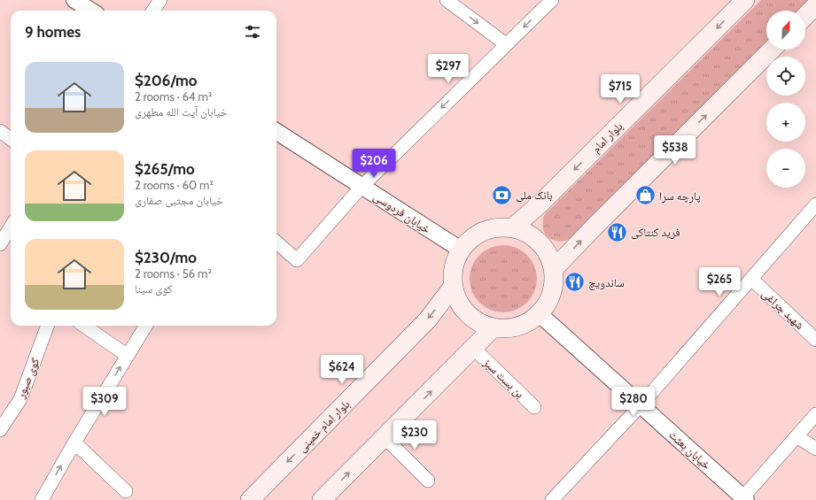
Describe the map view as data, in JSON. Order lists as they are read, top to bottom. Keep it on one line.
{"streets":{"main road":["بلوار امام","بلوار امام خمینی"],"street":["خیابان فردوسی","شهید چراغی","کوی صبور","بن بست سبز","خیابان بعثت"]},"crossings":[["بلوار امام","خیابان فردوسی"],["بلوار امام","بلوار امام خمینی"],["بلوار امام","خیابان بعثت"],["خیابان فردوسی","بلوار امام خمینی"],["خیابان فردوسی","خیابان بعثت"],["بلوار امام خمینی","خیابان بعثت"]],"places":{"bank":["بانک ملی"],"shop":["پارچه سرا"],"restaurant":["فرید کنتاکی","ساندویچ"]},"north":"top right","page":{"map_buttons":["+","−"],"heading":"9 homes","list":[{"name":"$206/mo","note":"2 rooms · 64 m² · خیابان آیت الله مطهری"},{"name":"$265/mo","note":"2 rooms · 60 m² · خیابان مجتبی صفاری"},{"name":"$230/mo","note":"2 rooms · 56 m² · کوی سینا"}],"price":["$297","$715","$538","$206","$265","$624","$309","$280","$230"]}}
